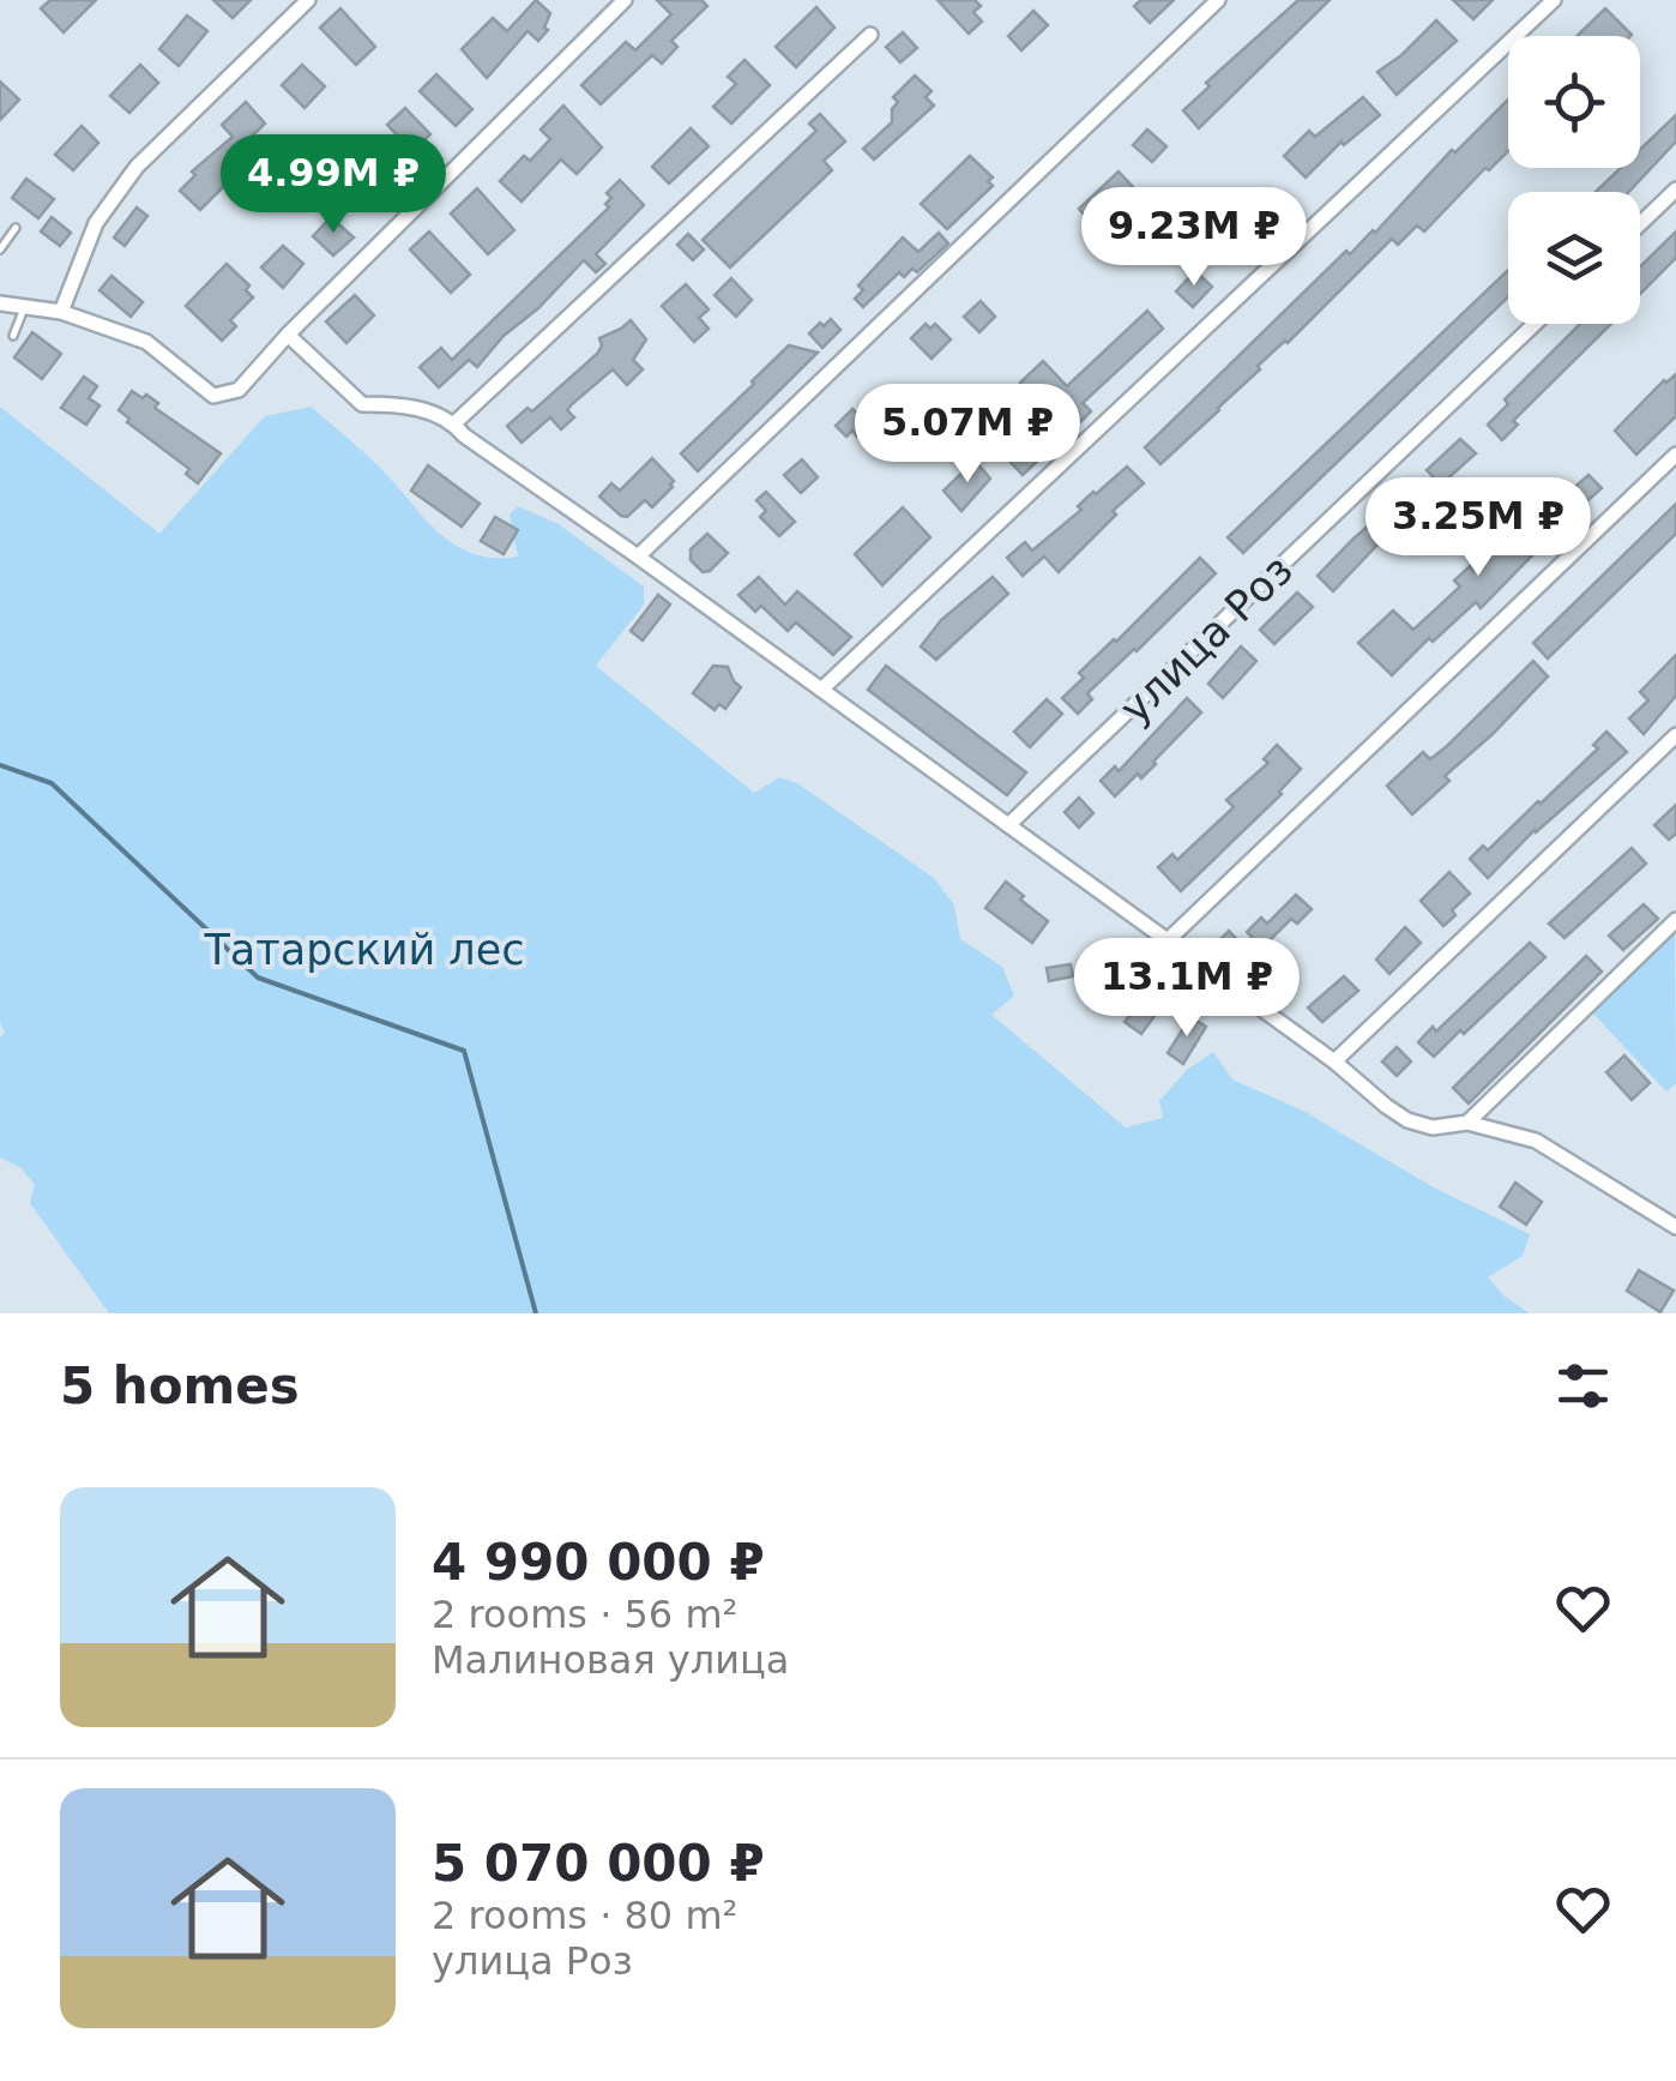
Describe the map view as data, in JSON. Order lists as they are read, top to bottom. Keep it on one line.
{"streets":{"street":["улица Роз"]},"parks":["Татарский лес"],"page":{"price":["4.99M ₽","9.23M ₽","5.07M ₽","3.25M ₽","13.1M ₽"],"heading":"5 homes","list":[{"name":"4 990 000 ₽","note":"2 rooms · 56 m² · Малиновая улица"},{"name":"5 070 000 ₽","note":"2 rooms · 80 m² · улица Роз"}]}}
